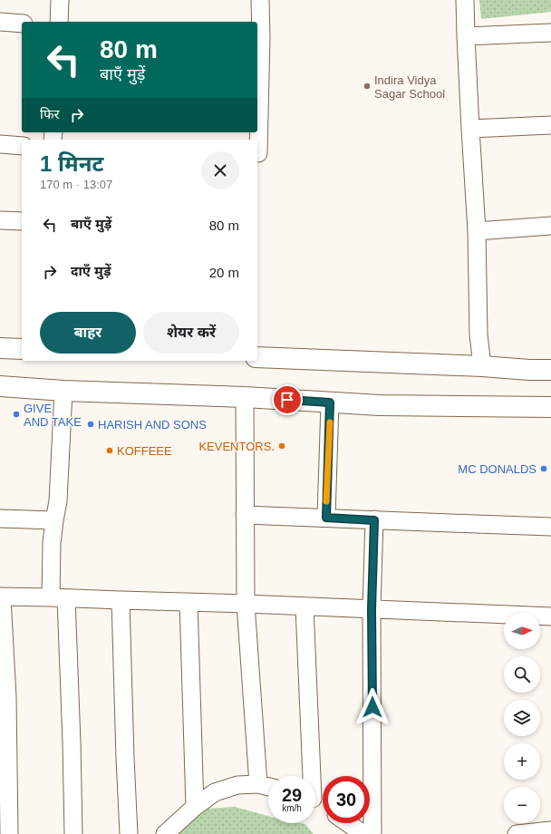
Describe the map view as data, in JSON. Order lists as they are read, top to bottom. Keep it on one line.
{"places":["Indira Vidya Sagar School","GIVE AND TAKE","HARISH AND SONS","KEVENTORS.","KOFFEEE","MC DONALDS"],"north":"right","page":{"turn":["80 m","बाएँ मुड़ें"],"then":"फिर","heading":["1 मिनट","170 m · 13:07"],"list":[{"name":"बाएँ मुड़ें","value":"80 m"},{"name":"दाएँ मुड़ें","value":"20 m"}],"buttons":["बाहर","शेयर करें"],"map_buttons":["+","−"],"speed":"29 km/h","limit":"30"}}
